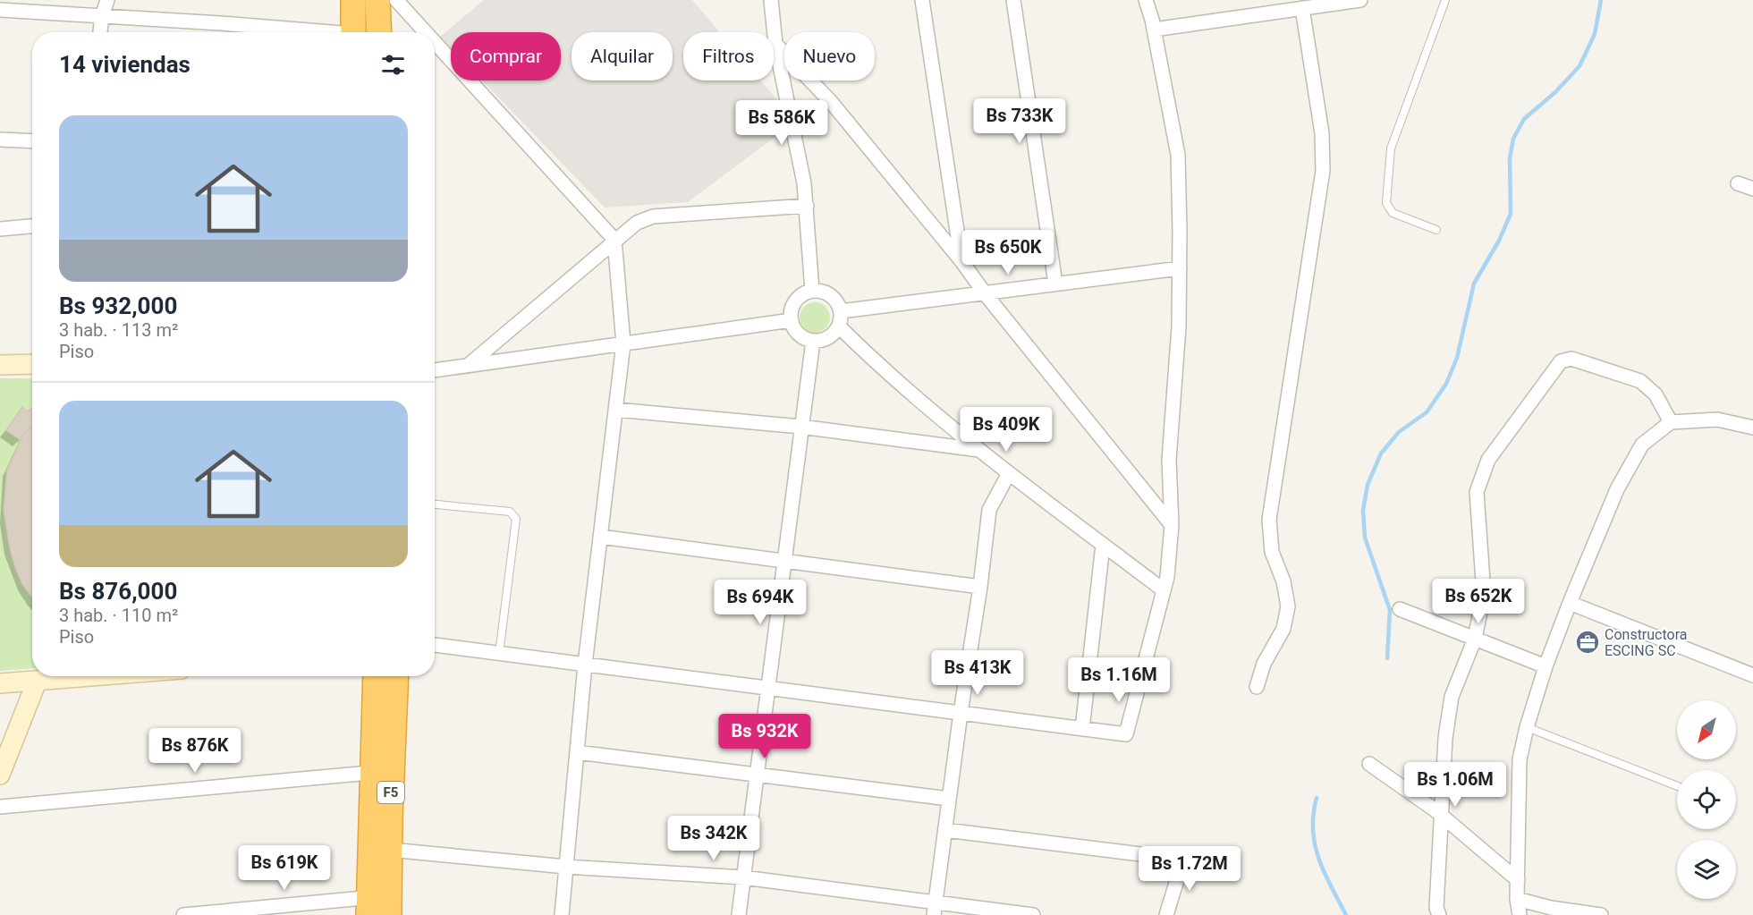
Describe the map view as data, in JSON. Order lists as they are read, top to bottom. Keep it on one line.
{"streets":{"highway":["F5"]},"places":{"office":["Constructora ESCING SC"]},"north":"bottom left","page":{"chip":["Comprar","Alquilar","Filtros","Nuevo"],"heading":"14 viviendas","list":[{"name":"Bs 932,000","note":"3 hab. · 113 m² · Piso"},{"name":"Bs 876,000","note":"3 hab. · 110 m² · Piso"}],"price":["Bs 733K","Bs 586K","Bs 650K","Bs 409K","Bs 652K","Bs 694K","Bs 413K","Bs 1.16M","Bs 932K","Bs 876K","Bs 1.06M","Bs 342K","Bs 619K","Bs 1.72M"]}}
